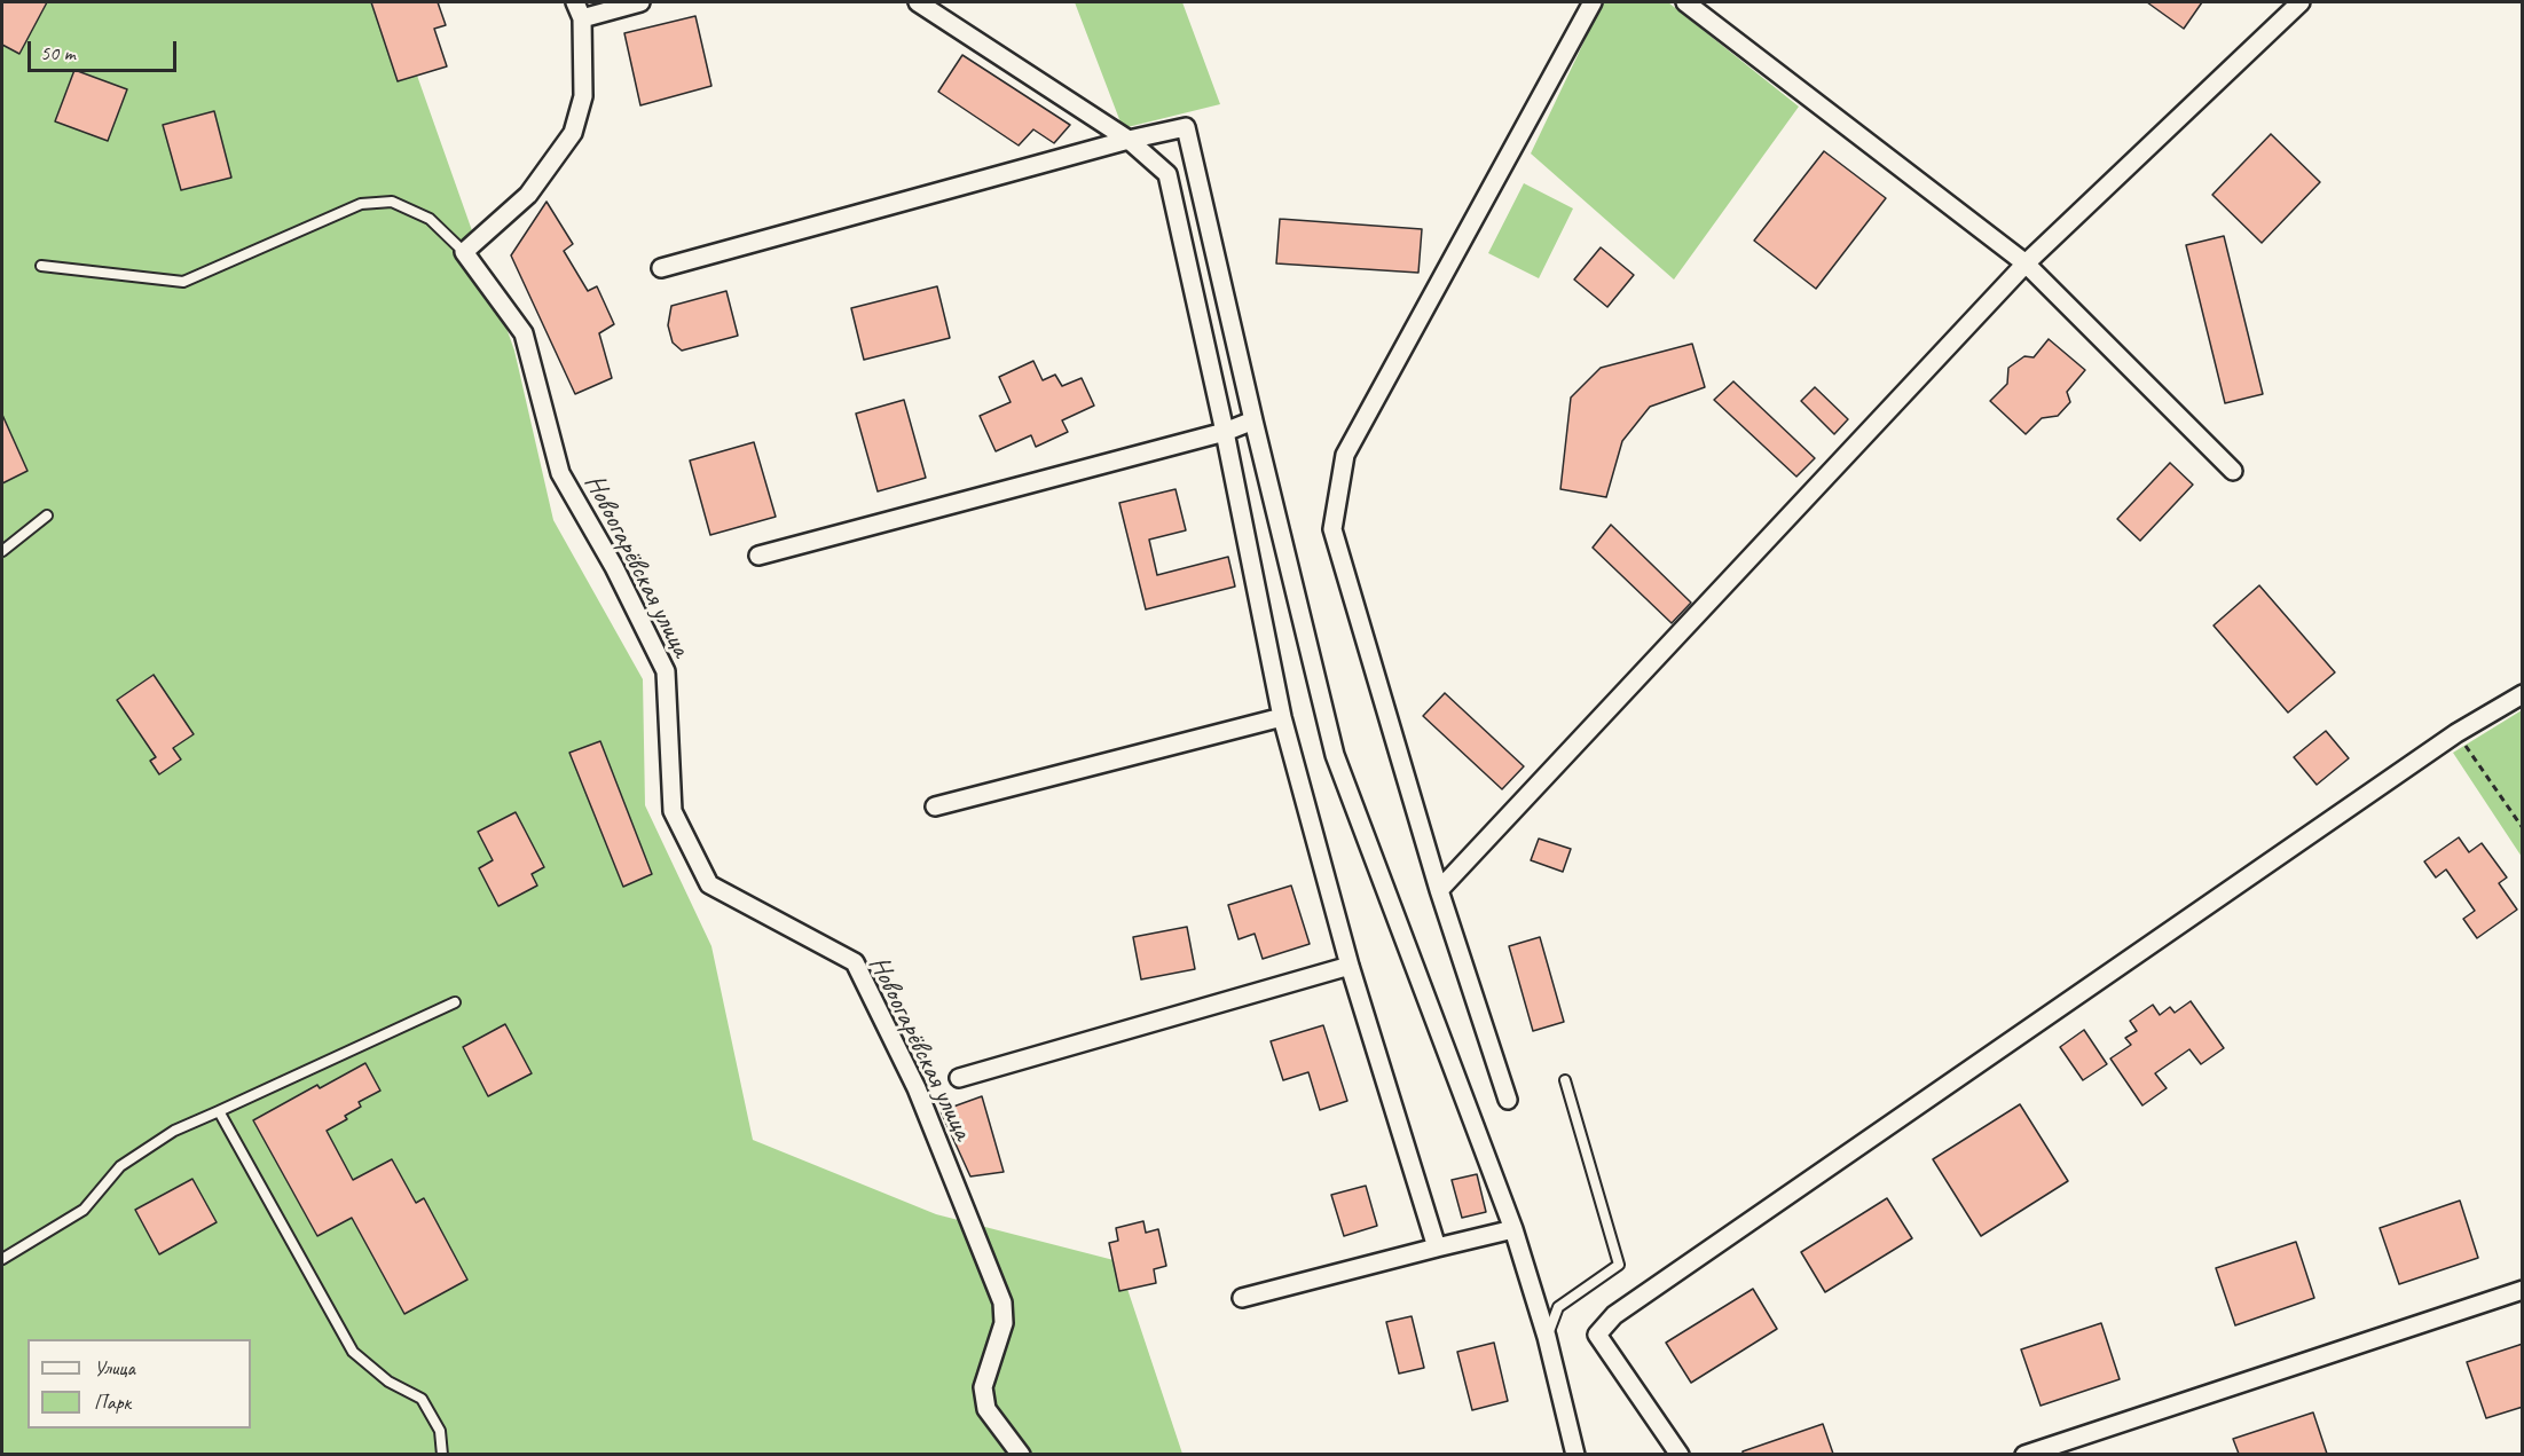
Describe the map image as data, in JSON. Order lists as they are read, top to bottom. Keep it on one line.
{"streets":{"street":["Новоогарёвская улица"]},"legend":["Улица","Парк"],"scale_bar":"50 m"}
